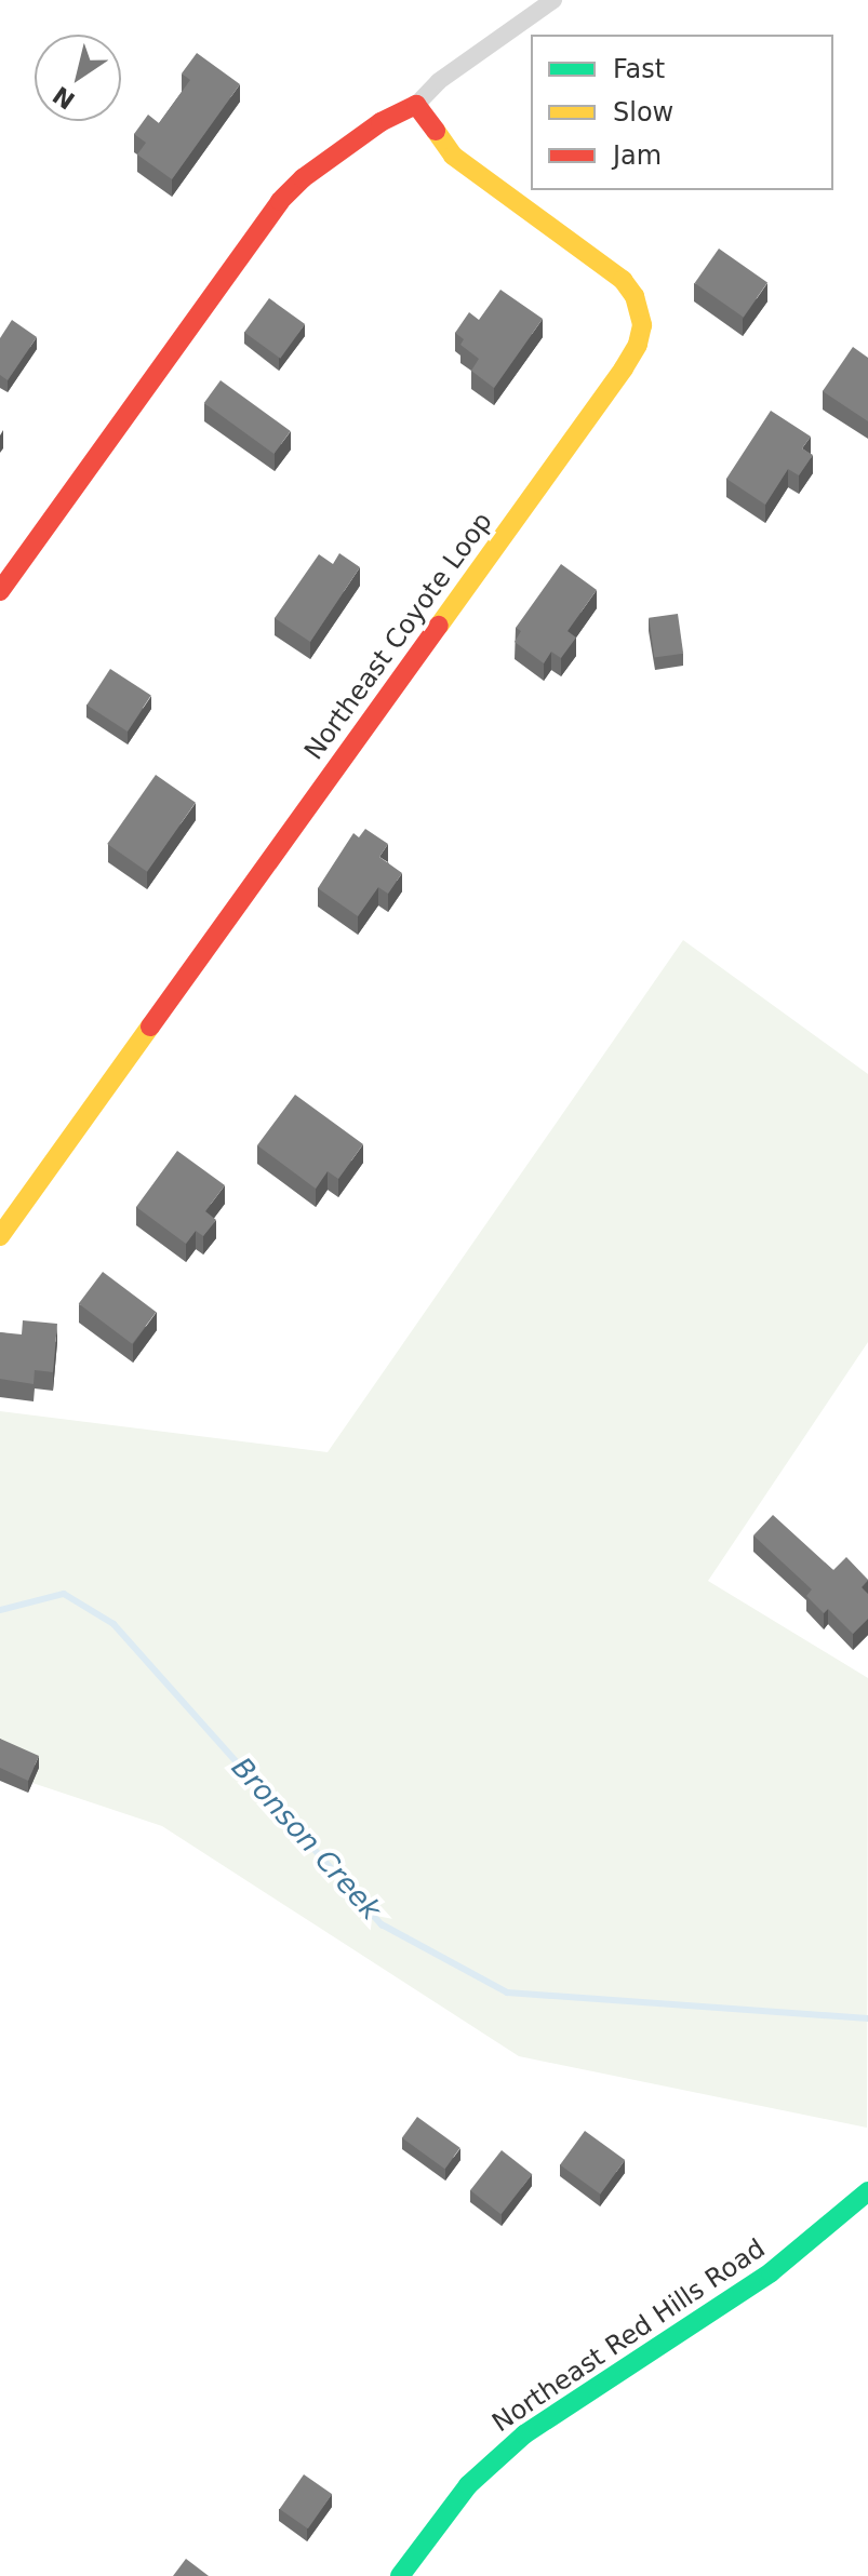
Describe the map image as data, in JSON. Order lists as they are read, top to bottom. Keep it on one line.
{"streets":{"street":["Northeast Coyote Loop","Northeast Red Hills Road"]},"water":["Bronson Creek"],"legend":["Fast","Slow","Jam"],"north":"bottom left"}
